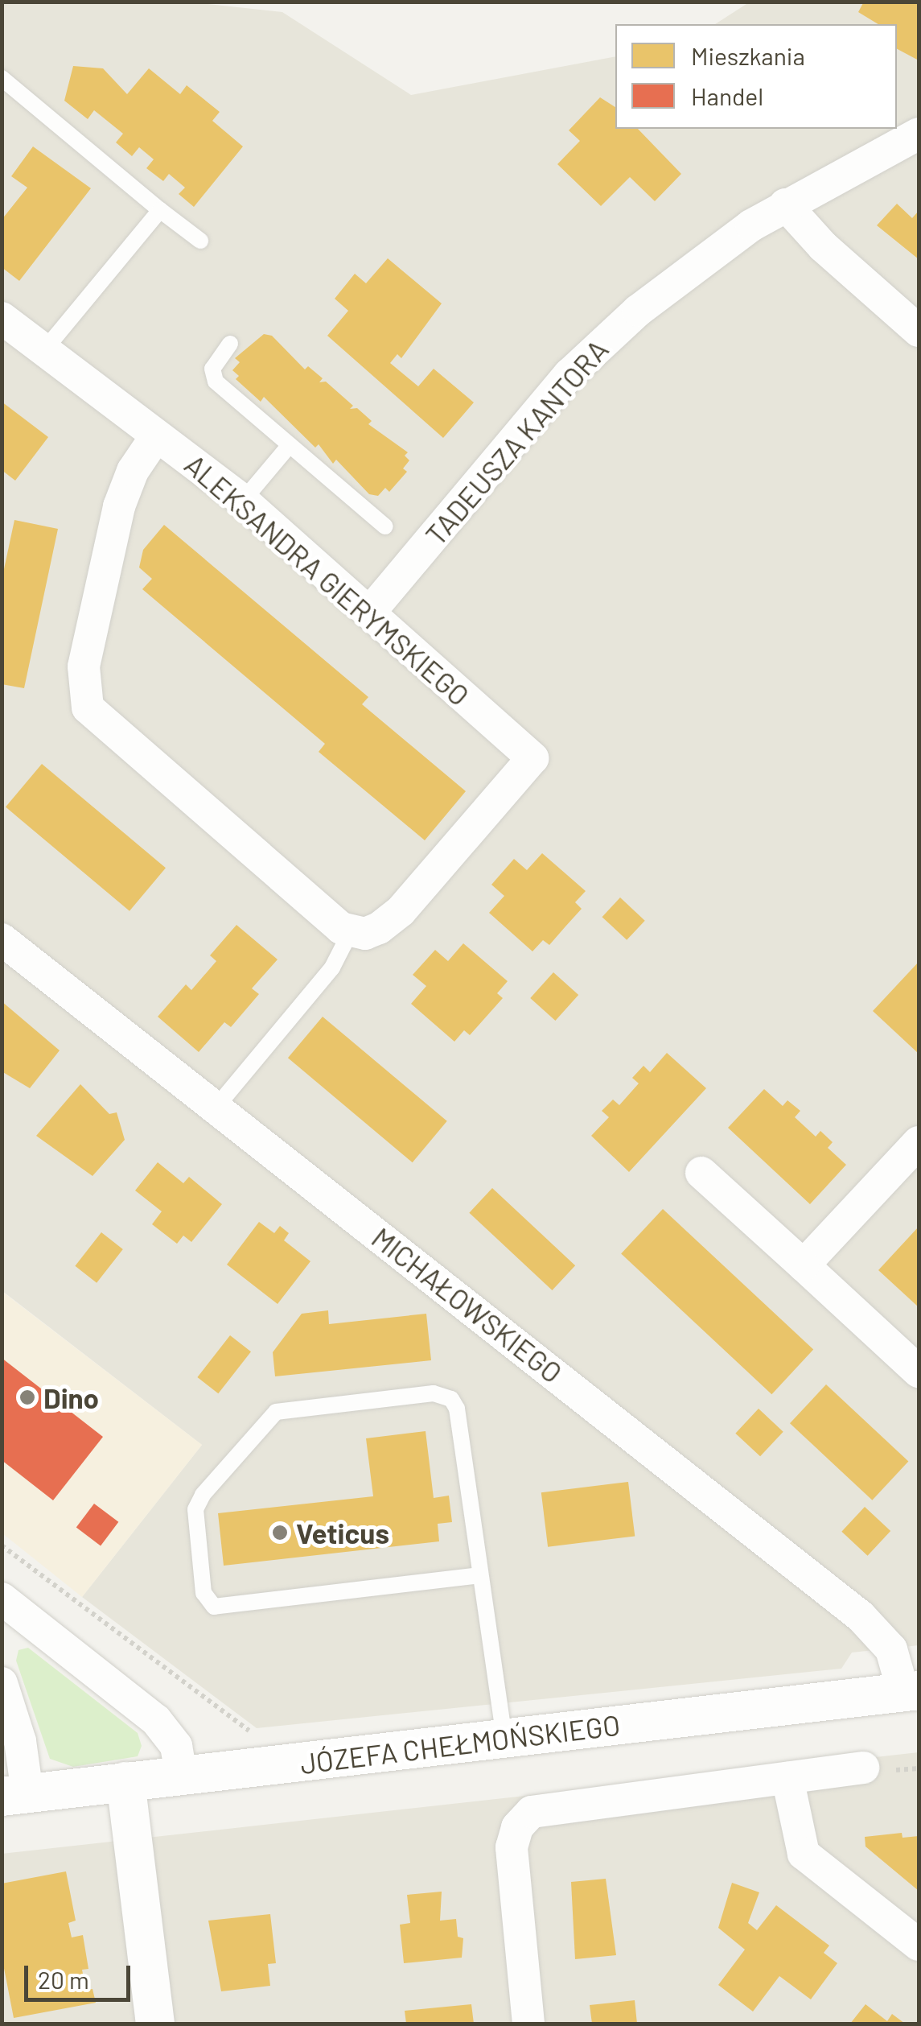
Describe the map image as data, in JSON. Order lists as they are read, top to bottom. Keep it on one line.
{"streets":{"street":["TADEUSZA KANTORA","ALEKSANDRA GIERYMSKIEGO","MICHAŁOWSKIEGO","JÓZEFA CHEŁMOŃSKIEGO"]},"crossings":[["TADEUSZA KANTORA","ALEKSANDRA GIERYMSKIEGO"],["MICHAŁOWSKIEGO","JÓZEFA CHEŁMOŃSKIEGO"]],"places":["Dino","Veticus"],"legend":["Mieszkania","Handel"],"scale_bar":"20 m"}
